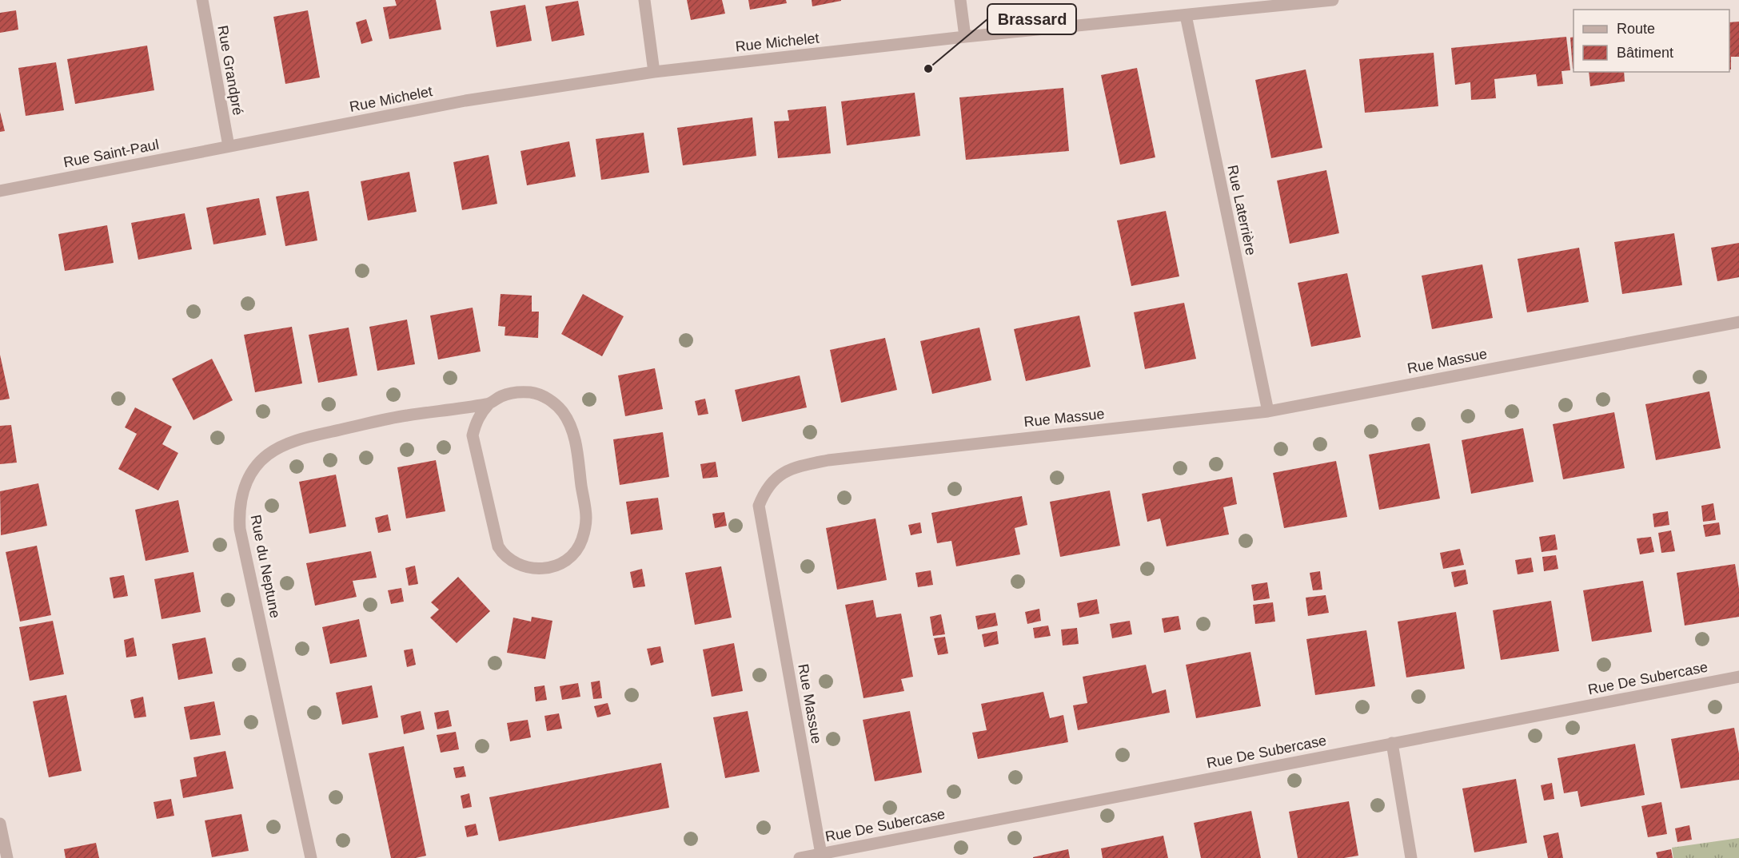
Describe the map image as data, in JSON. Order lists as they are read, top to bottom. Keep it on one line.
{"streets":{"street":["Rue Michelet","Rue Grandpré","Rue Saint-Paul","Rue Laterrière","Rue Massue","Rue du Neptune","Rue De Subercase"]},"crossings":[["Rue Michelet","Rue Grandpré"],["Rue Michelet","Rue Saint-Paul"],["Rue Michelet","Rue Laterrière"],["Rue Grandpré","Rue Saint-Paul"],["Rue Laterrière","Rue Massue"],["Rue Massue","Rue De Subercase"]],"places":["Brassard"],"legend":["Route","Bâtiment"]}
